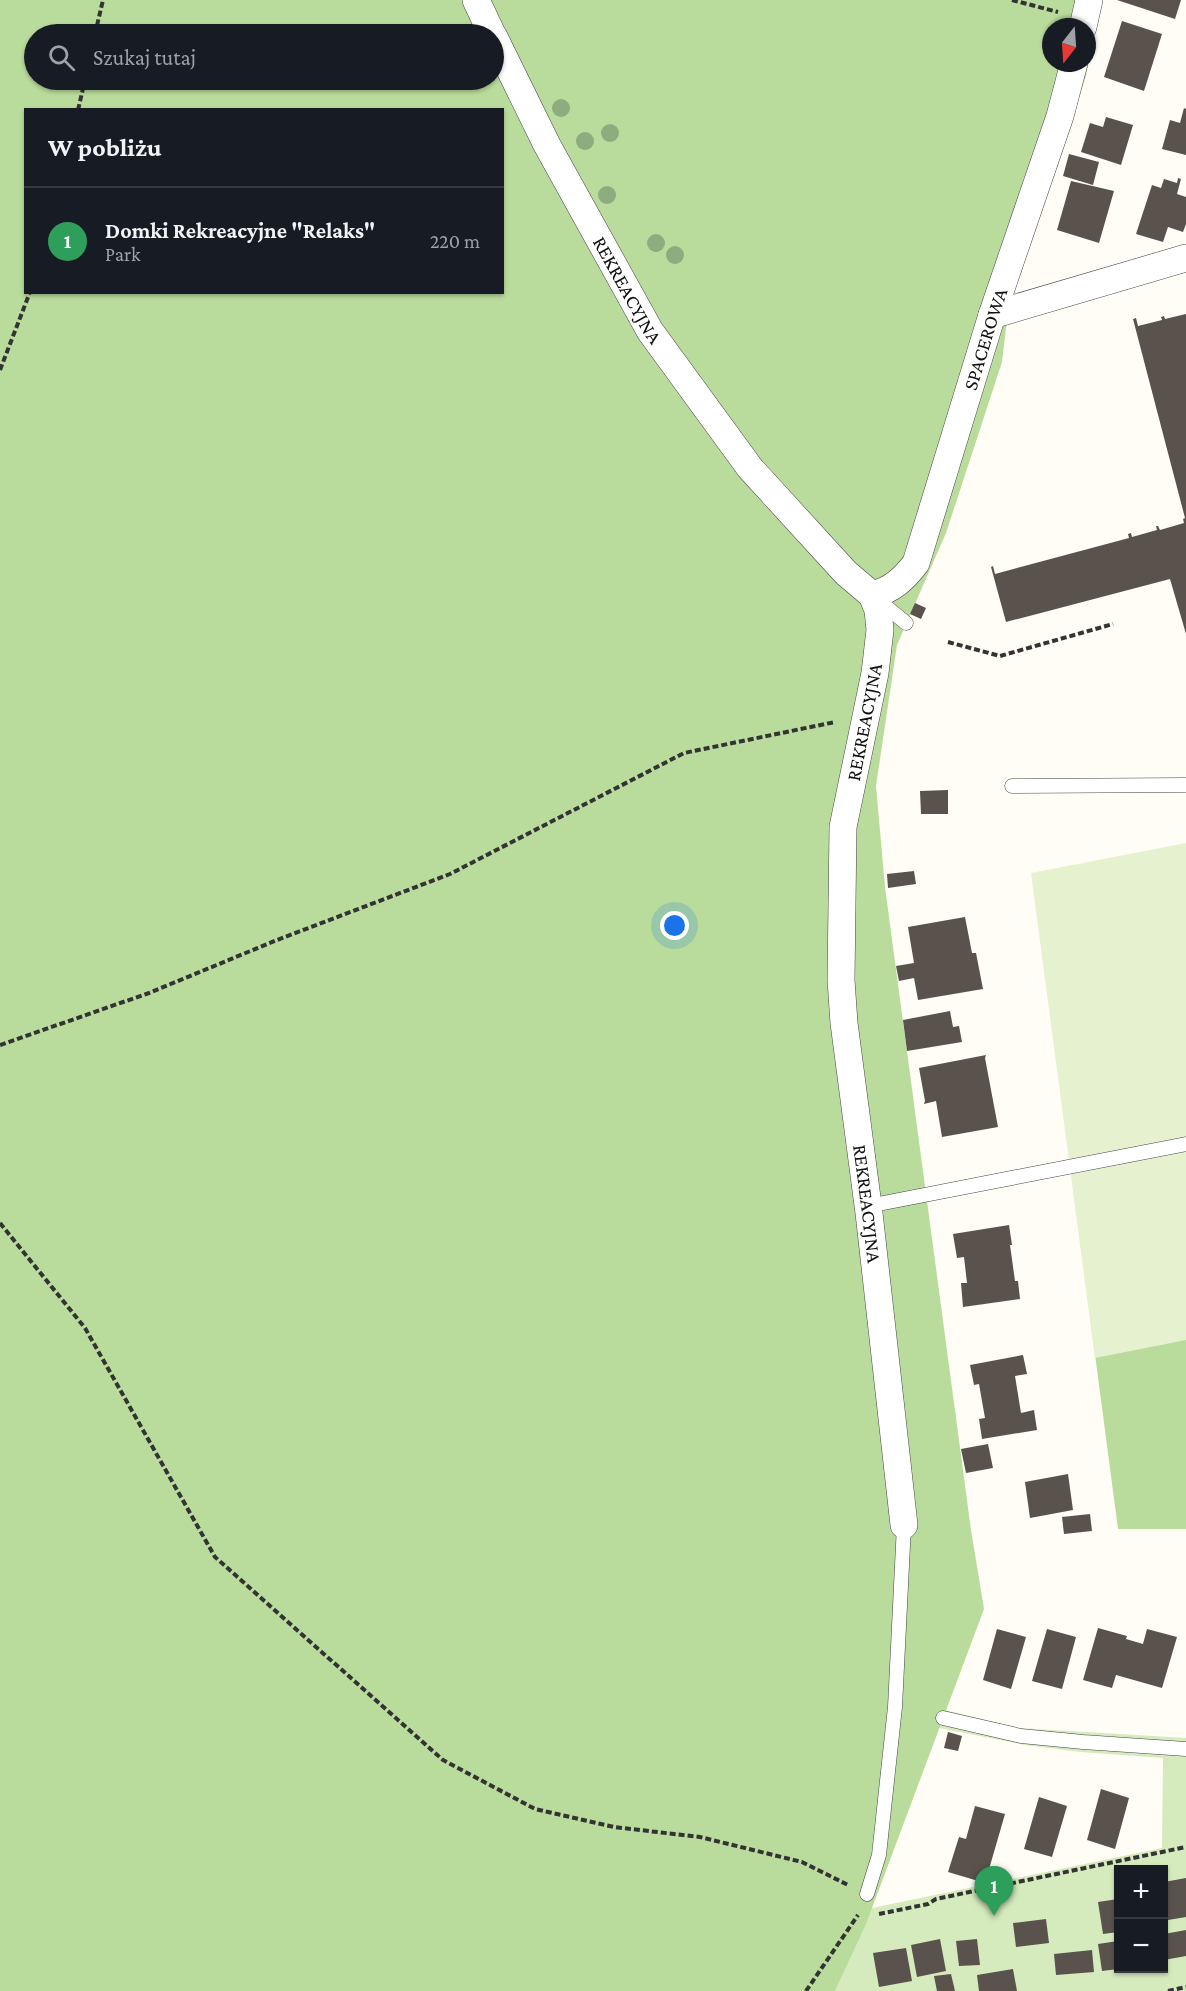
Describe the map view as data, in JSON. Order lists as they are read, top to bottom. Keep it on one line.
{"streets":{"street":["REKREACYJNA","SPACEROWA"]},"crossings":[["REKREACYJNA","SPACEROWA"]],"north":"bottom","page":{"search":"Szukaj tutaj","heading":"W pobliżu","list":[{"mark":"1","name":"Domki Rekreacyjne \"Relaks\"","note":"Park","value":"220 m"}],"map_buttons":["+","−"],"pins":"1"}}
